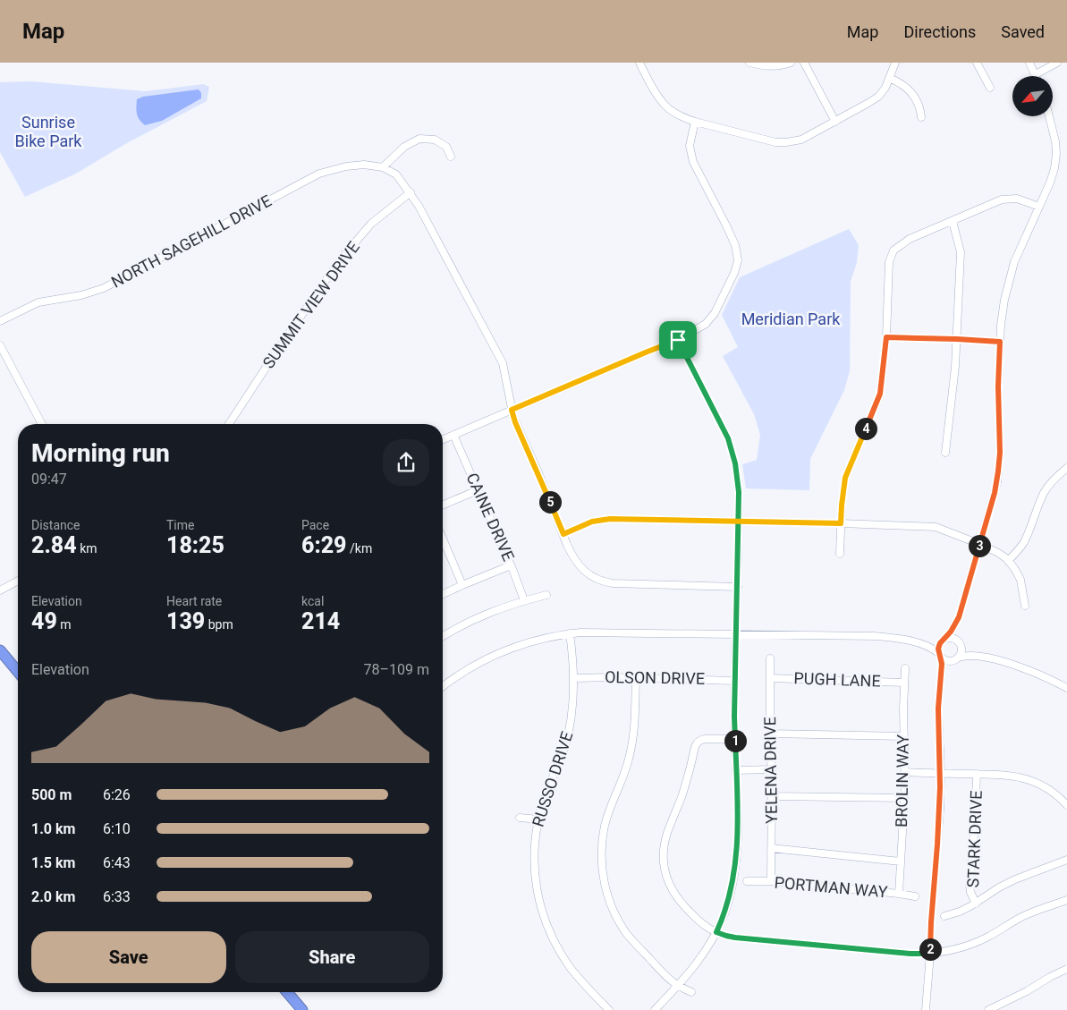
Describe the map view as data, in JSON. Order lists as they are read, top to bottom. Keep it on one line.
{"streets":{"street":["NORTH SAGEHILL DRIVE","SUMMIT VIEW DRIVE","CAINE DRIVE","OLSON DRIVE","PUGH LANE","YELENA DRIVE","RUSSO DRIVE","BROLIN WAY","STARK DRIVE","PORTMAN WAY"]},"crossings":[["OLSON DRIVE","RUSSO DRIVE"],["PUGH LANE","YELENA DRIVE"],["PUGH LANE","BROLIN WAY"],["YELENA DRIVE","PORTMAN WAY"],["BROLIN WAY","PORTMAN WAY"]],"parks":["Sunrise Bike Park","Meridian Park"],"north":"bottom left","page":{"header":"Map","nav":["Map","Directions","Saved"],"pins":["4","5","3","1","2"],"heading":["Morning run","09:47"],"stats":[["Distance","2.84 km"],["Time","18:25"],["Pace","6:29 /km"],["Elevation","49 m"],["Heart rate","139 bpm"],["kcal","214"]],"chart":["Elevation","78–109 m"],"list":[{"name":"500 m","note":"6:26"},{"name":"1.0 km","note":"6:10"},{"name":"1.5 km","note":"6:43"},{"name":"2.0 km","note":"6:33"}],"buttons":["Save","Share"]}}
